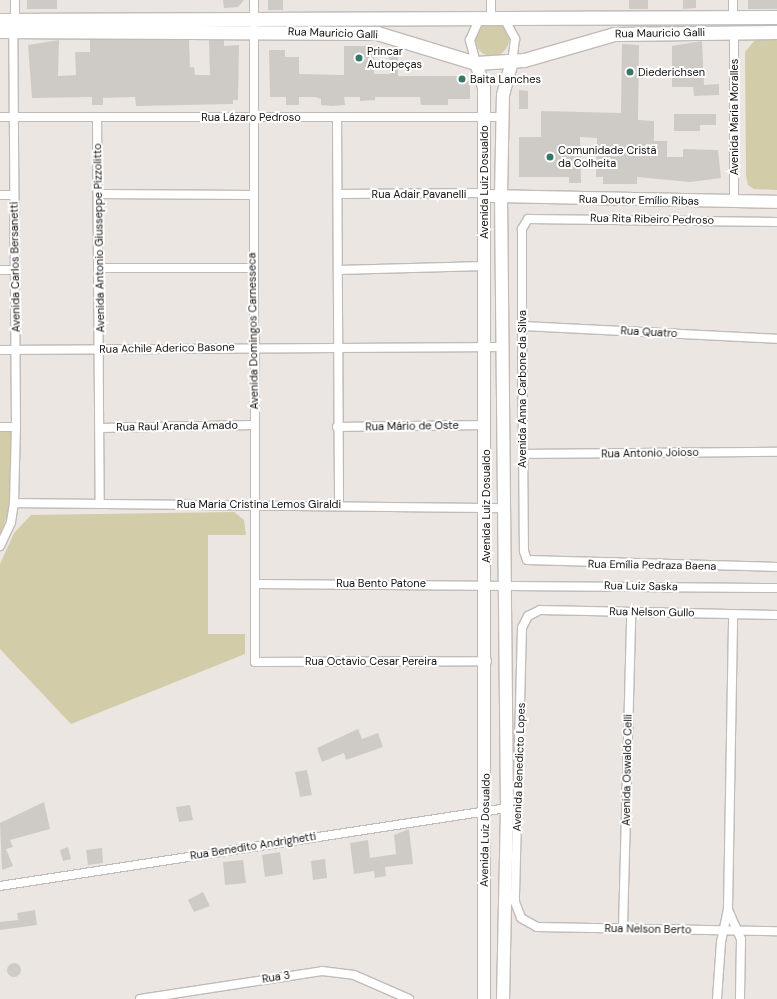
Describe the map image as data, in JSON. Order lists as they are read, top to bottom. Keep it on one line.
{"streets":{"main road":["Rua Mauricio Galli"],"street":["Rua Lázaro Pedroso","Avenida Maria Moralles","Avenida Luiz Dosualdo","Rua Adair Pavanelli","Rua Doutor Emílio Ribas","Rua Rita Ribeiro Pedroso","Avenida Antonio Giusseppe Pizzolitto","Avenida Carlos Bersanetti","Avenida Domingos Carnesseca","Rua Quatro","Rua Achile Aderico Basone","Avenida Anna Carbone da Silva","Rua Raul Aranda Amado","Rua Mário de Oste","Rua Antonio Joioso","Rua Maria Cristina Lemos Giraldi","Rua Emília Pedraza Baena","Rua Bento Patone","Rua Luiz Saska","Rua Nelson Gullo","Rua Octavio Cesar Pereira","Avenida Benedicto Lopes","Avenida Oswaldo Celli","Rua Benedito Andrighetti","Rua Nelson Berto","Rua 3"]},"crossings":[["Rua Mauricio Galli","Avenida Maria Moralles"],["Rua Mauricio Galli","Avenida Luiz Dosualdo"],["Rua Mauricio Galli","Avenida Carlos Bersanetti"],["Rua Mauricio Galli","Avenida Domingos Carnesseca"],["Rua Lázaro Pedroso","Avenida Luiz Dosualdo"],["Rua Lázaro Pedroso","Avenida Antonio Giusseppe Pizzolitto"],["Rua Lázaro Pedroso","Avenida Carlos Bersanetti"],["Rua Lázaro Pedroso","Avenida Domingos Carnesseca"],["Avenida Maria Moralles","Rua Doutor Emílio Ribas"],["Avenida Luiz Dosualdo","Rua Adair Pavanelli"],["Avenida Luiz Dosualdo","Rua Doutor Emílio Ribas"],["Avenida Luiz Dosualdo","Rua Achile Aderico Basone"],["Avenida Luiz Dosualdo","Rua Mário de Oste"],["Avenida Luiz Dosualdo","Rua Maria Cristina Lemos Giraldi"],["Avenida Luiz Dosualdo","Rua Bento Patone"],["Avenida Luiz Dosualdo","Rua Luiz Saska"],["Avenida Luiz Dosualdo","Rua Octavio Cesar Pereira"],["Avenida Luiz Dosualdo","Rua Benedito Andrighetti"],["Rua Adair Pavanelli","Rua Doutor Emílio Ribas"],["Rua Rita Ribeiro Pedroso","Avenida Anna Carbone da Silva"],["Avenida Antonio Giusseppe Pizzolitto","Rua Achile Aderico Basone"],["Avenida Antonio Giusseppe Pizzolitto","Rua Raul Aranda Amado"],["Avenida Antonio Giusseppe Pizzolitto","Rua Maria Cristina Lemos Giraldi"],["Avenida Carlos Bersanetti","Rua Achile Aderico Basone"],["Avenida Carlos Bersanetti","Rua Maria Cristina Lemos Giraldi"],["Avenida Domingos Carnesseca","Rua Achile Aderico Basone"],["Avenida Domingos Carnesseca","Rua Raul Aranda Amado"],["Avenida Domingos Carnesseca","Rua Maria Cristina Lemos Giraldi"],["Avenida Domingos Carnesseca","Rua Bento Patone"],["Avenida Domingos Carnesseca","Rua Octavio Cesar Pereira"],["Rua Quatro","Avenida Anna Carbone da Silva"],["Avenida Anna Carbone da Silva","Rua Antonio Joioso"],["Avenida Anna Carbone da Silva","Rua Emília Pedraza Baena"],["Rua Bento Patone","Rua Luiz Saska"],["Rua Nelson Gullo","Avenida Benedicto Lopes"],["Rua Nelson Gullo","Avenida Oswaldo Celli"],["Avenida Benedicto Lopes","Rua Nelson Berto"],["Avenida Oswaldo Celli","Rua Nelson Berto"]],"places":["Princar Autopeças","Diederichsen","Baita Lanches","Comunidade Cristã da Colheita"]}
